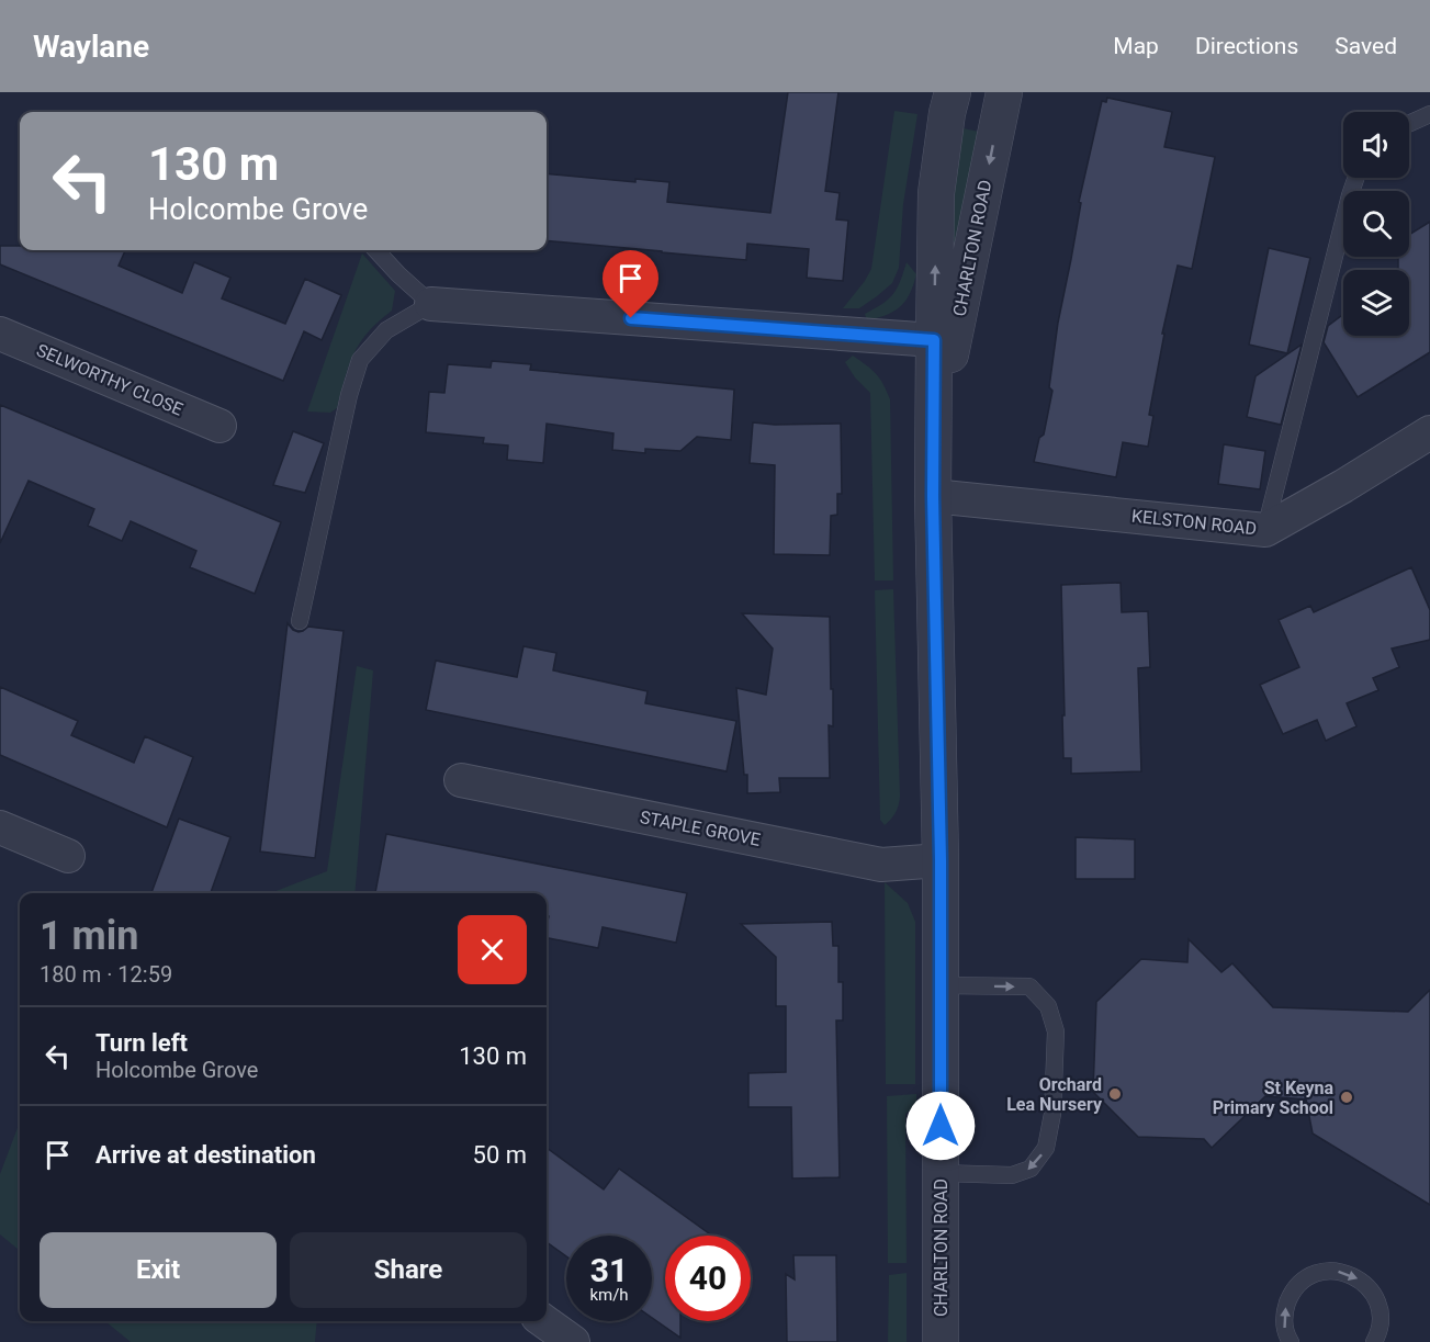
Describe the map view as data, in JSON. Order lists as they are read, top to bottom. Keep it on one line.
{"streets":{"street":["CHARLTON ROAD","SELWORTHY CLOSE","KELSTON ROAD","STAPLE GROVE"]},"crossings":[["CHARLTON ROAD","KELSTON ROAD"],["CHARLTON ROAD","STAPLE GROVE"]],"places":["Orchard Lea Nursery","St Keyna Primary School"],"page":{"header":"Waylane","nav":["Map","Directions","Saved"],"turn":["130 m","Holcombe Grove"],"heading":["1 min","180 m · 12:59"],"list":[{"name":"Turn left","note":"Holcombe Grove","value":"130 m"},{"name":"Arrive at destination","value":"50 m"}],"buttons":["Exit","Share"],"speed":"31 km/h","limit":"40"}}
